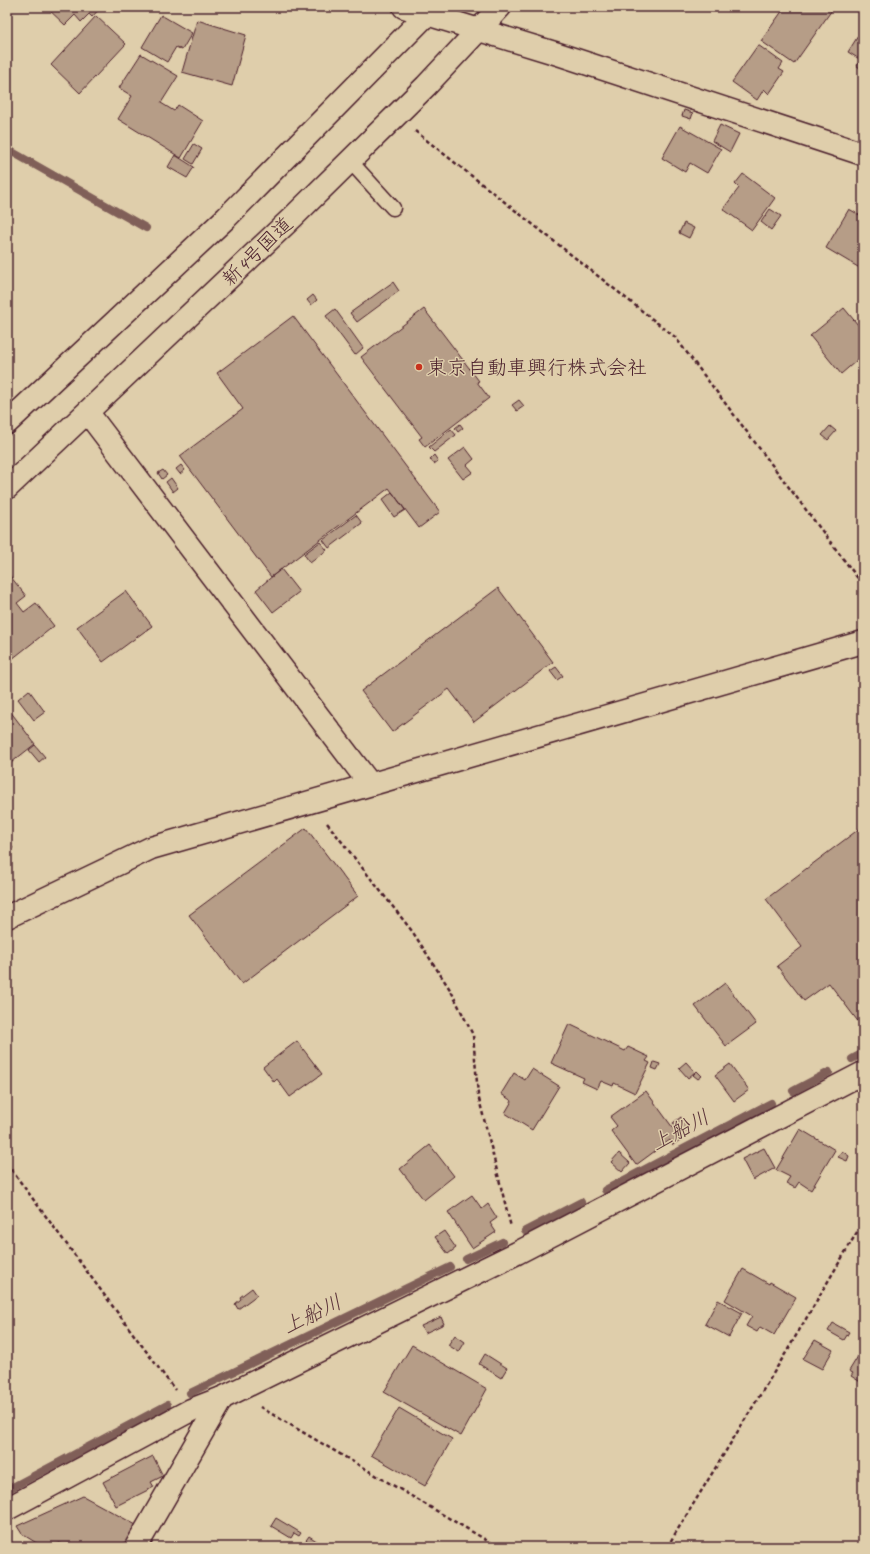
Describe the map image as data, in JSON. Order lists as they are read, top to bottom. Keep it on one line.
{"streets":{"main road":["新4号国道"]},"water":["上船川"],"places":["東京自動車興行株式会社"]}
